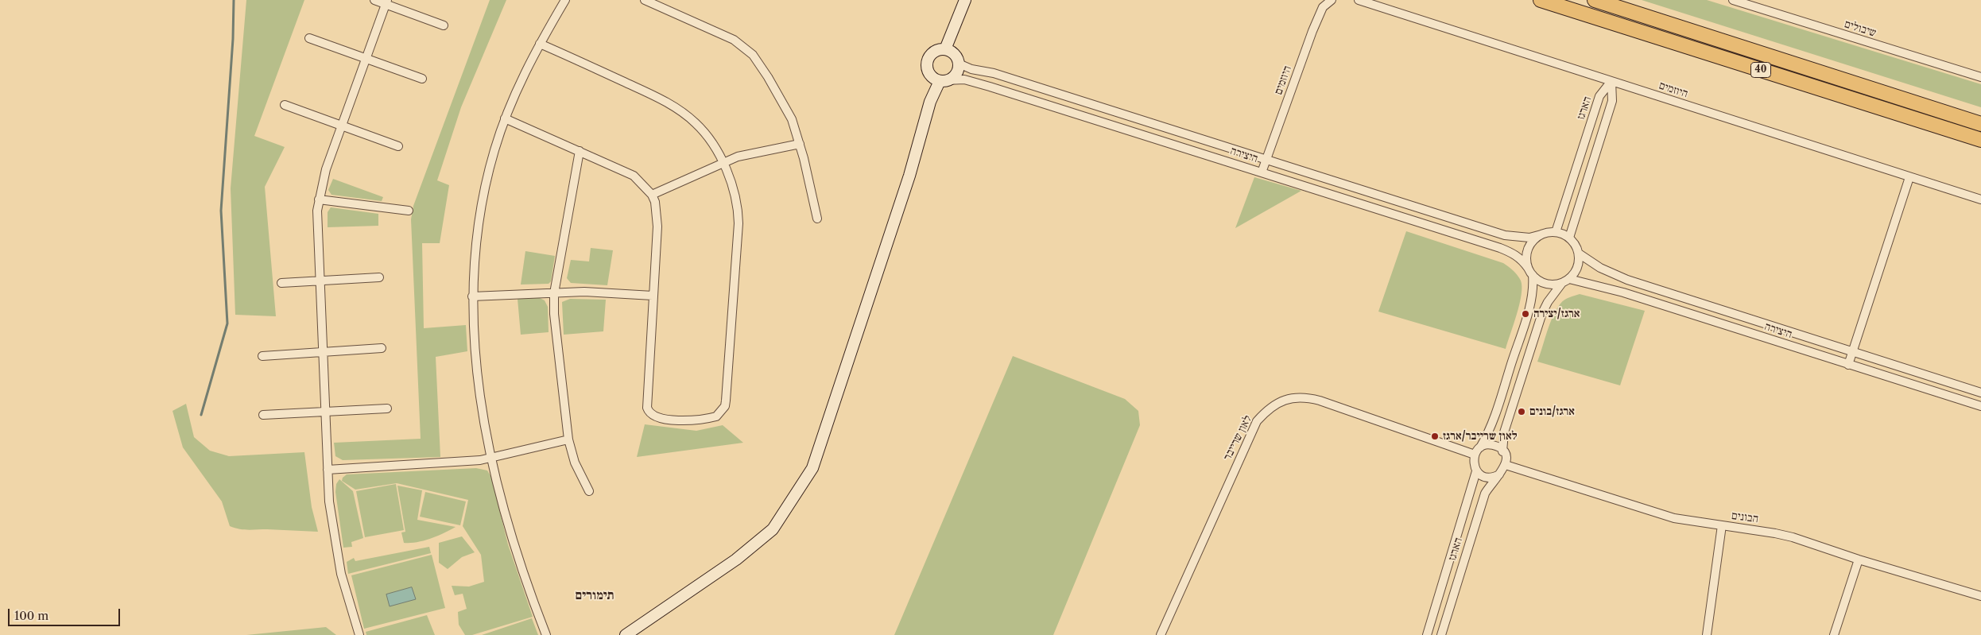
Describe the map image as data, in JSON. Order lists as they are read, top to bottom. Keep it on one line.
{"streets":{"highway":["40"],"street":["שיבולים","היוזמים","הארגז","היצירה","לאון שרייבר","הבונים"]},"crossings":[["היוזמים","הארגז"],["היוזמים","היצירה"],["הארגז","היצירה"],["הארגז","לאון שרייבר"],["הארגז","הבונים"],["לאון שרייבר","הבונים"]],"districts":["תימורים"],"places":["ארגז/יצירה","ארגז/בונים","לאון שרייבר/ארגז"],"scale_bar":"100 m"}
